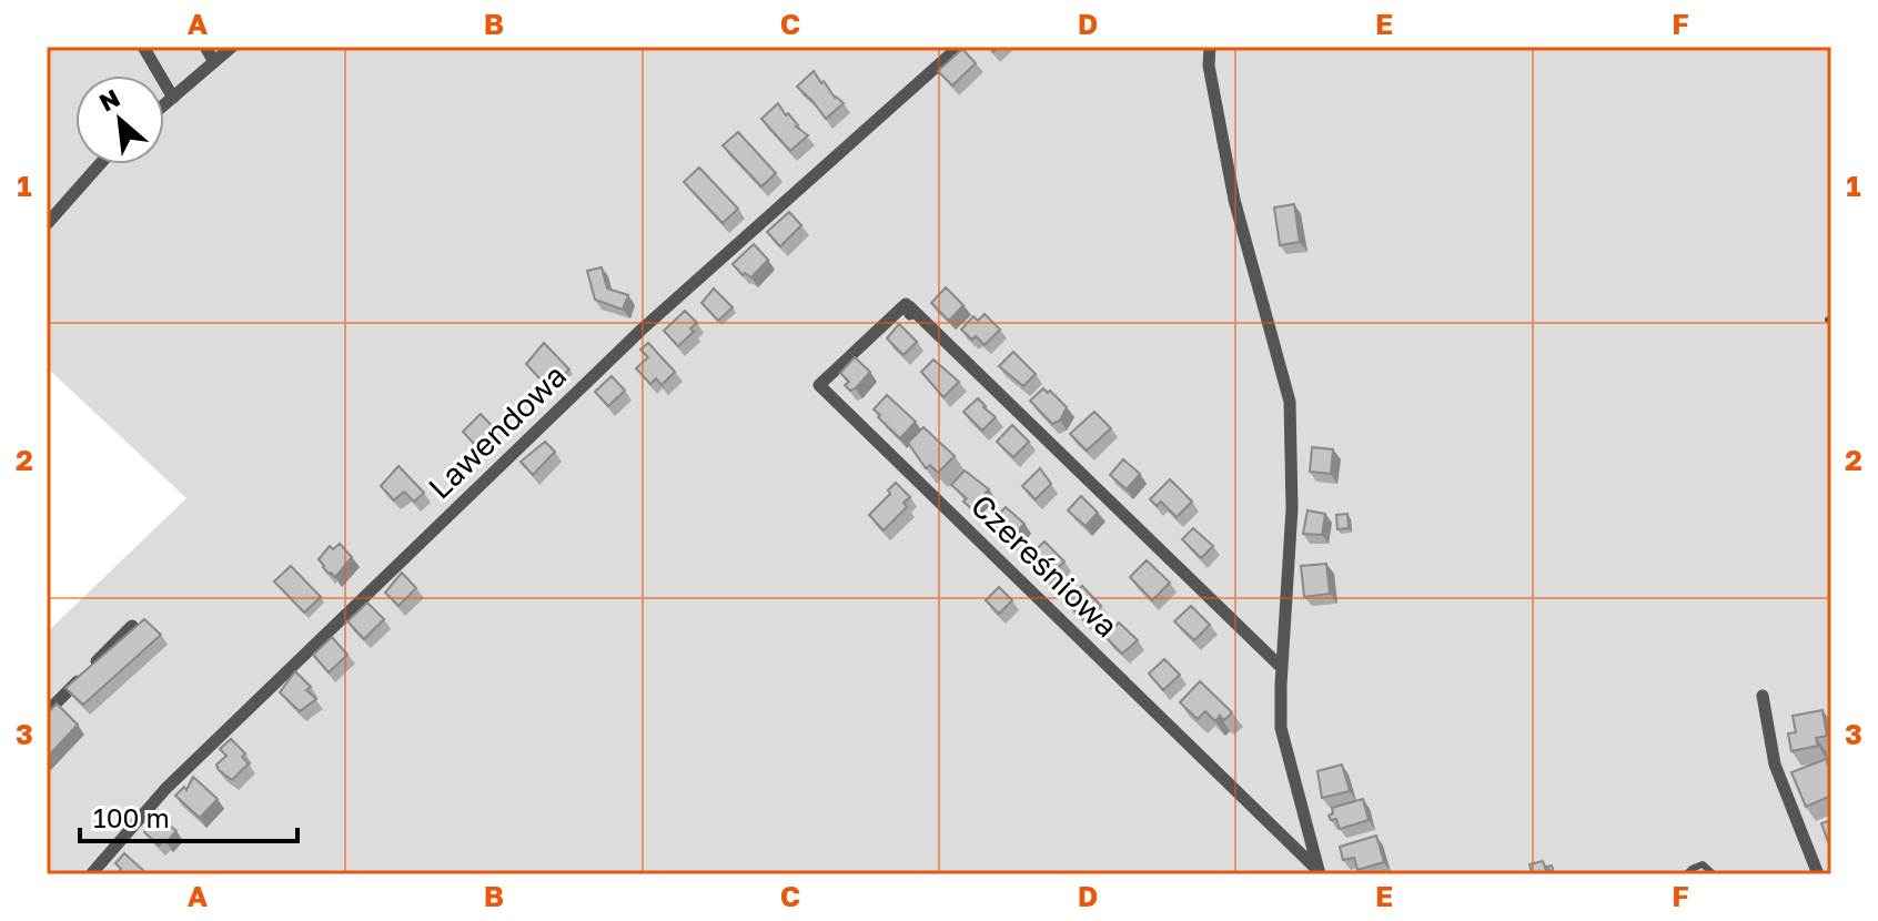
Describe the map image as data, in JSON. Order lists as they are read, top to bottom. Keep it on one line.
{"streets":{"street":["Lawendowa","Czereśniowa"]},"scale_bar":"100 m","north":"top left","grid":{"columns":["A","B","C","D","E","F"],"rows":["1","2","3"]}}
